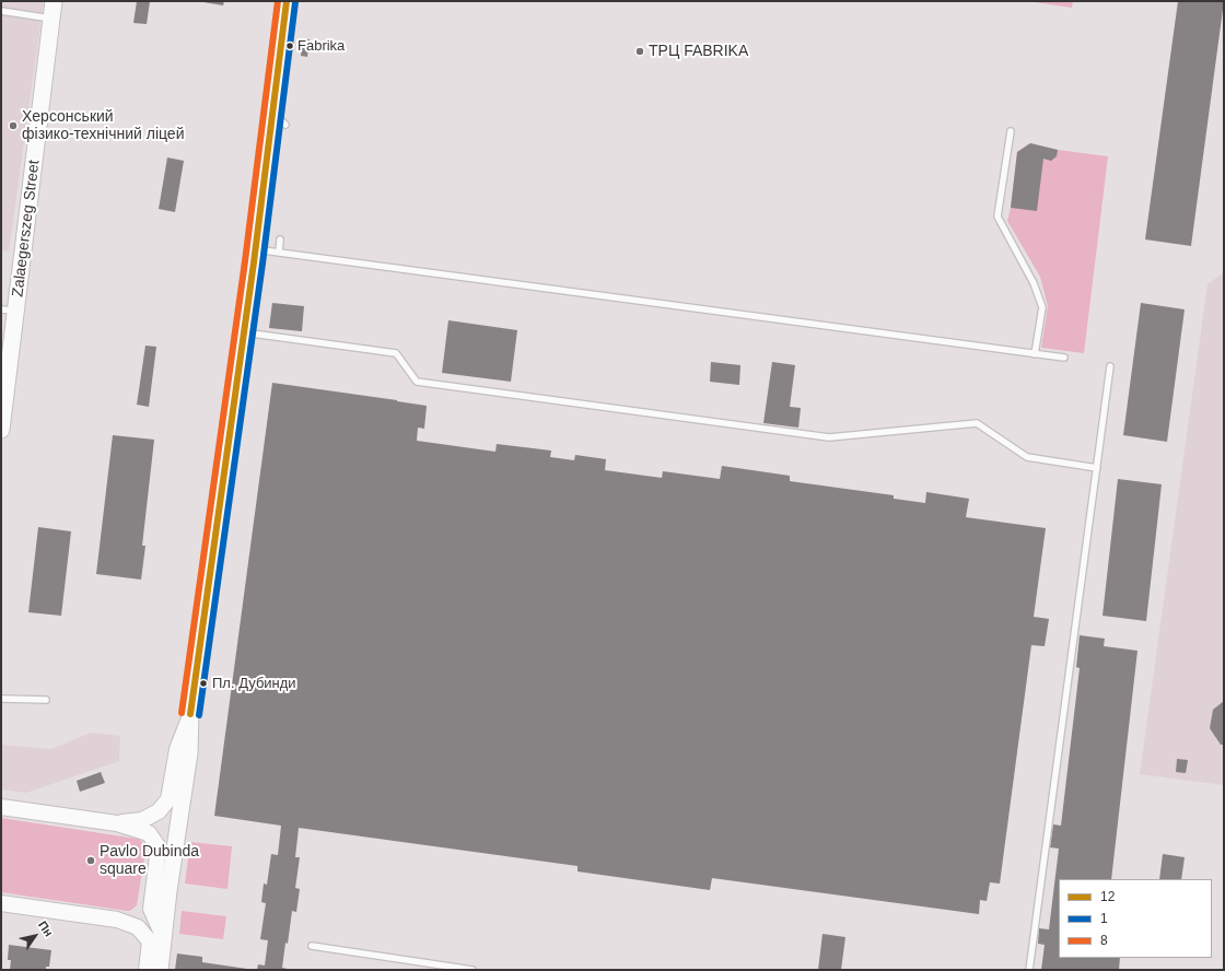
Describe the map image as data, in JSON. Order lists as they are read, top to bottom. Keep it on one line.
{"streets":{"main road":["Zalaegerszeg Street"]},"places":["Fabrika","ТРЦ FABRIKA","Херсонський фізико-технічний ліцей","Пл. Дубинди","Pavlo Dubinda square"],"lines":["transit line 12","transit line 8","transit line 1"],"legend":["12","1","8"],"north":"top right"}
